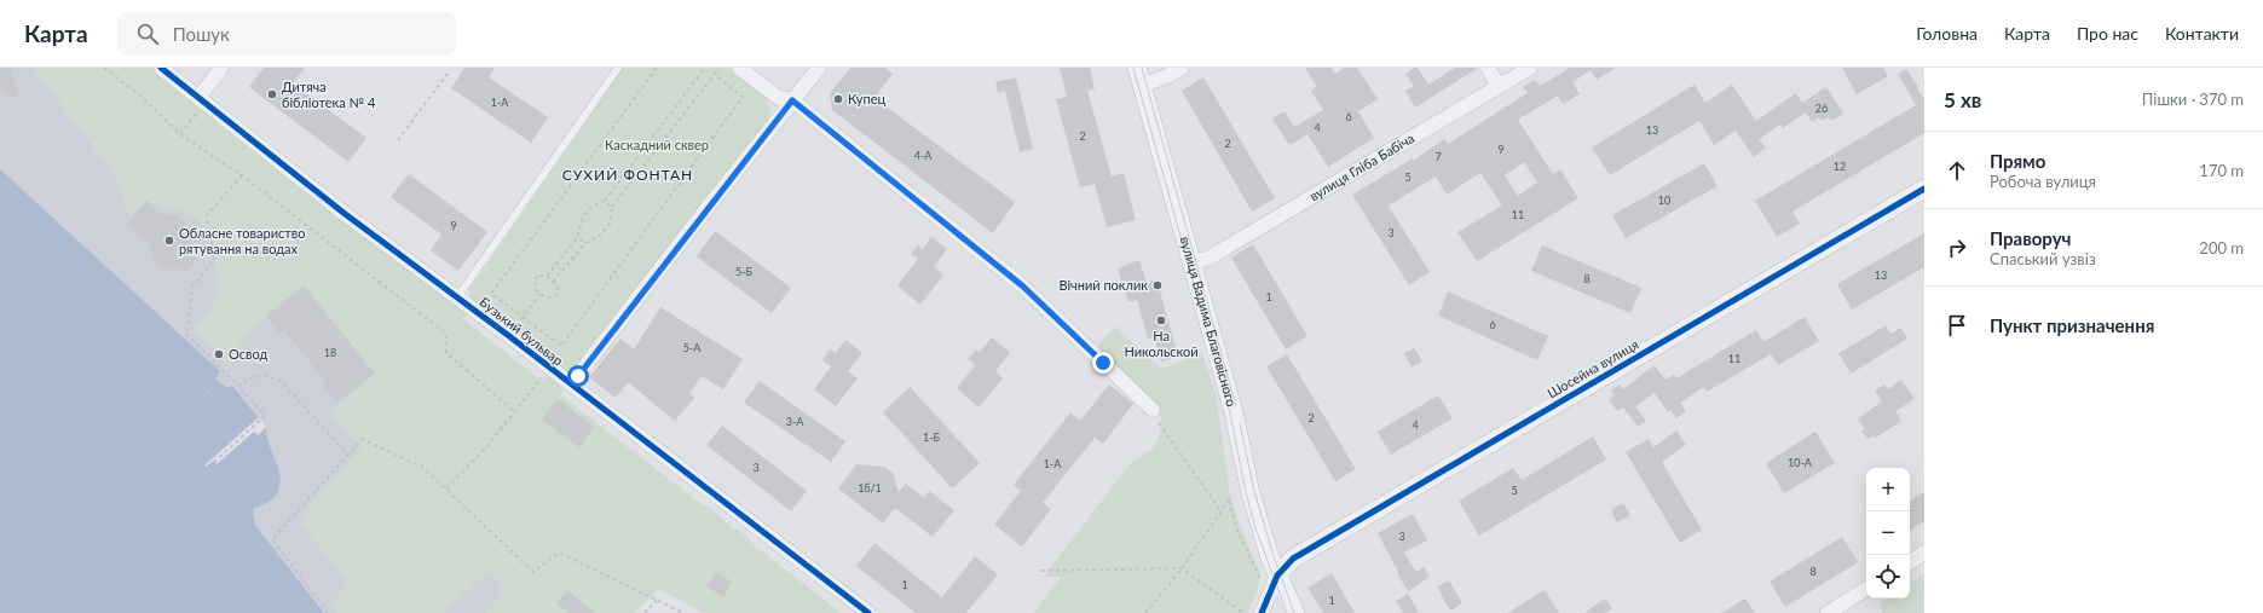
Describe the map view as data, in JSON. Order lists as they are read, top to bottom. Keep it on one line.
{"streets":{"street":["вулиця Гліба Бабіча","вулиця Вадима Благовісного","Бузький бульвар","Шосейна вулиця"]},"crossings":[["вулиця Гліба Бабіча","вулиця Вадима Благовісного"],["вулиця Вадима Благовісного","Шосейна вулиця"]],"districts":["СУХИЙ ФОНТАН"],"parks":["Каскадний сквер"],"places":["Дитяча бібліотека № 4","Купец","Обласне товариство рятування на водах","Вічний поклик","На Никольской","Освод"],"house_numbers":["1-А","26","6","4","13","2","2","9","4-А","7","12","5","10","11","9","3","5-Б","13","8","1","6","5-А","18","11","2","3-А","4","1-Б","10-А","1-А","3","1б/1","5","3","8","1","1"],"page":{"header":"Карта","search":"Пошук","nav":["Головна","Карта","Про нас","Контакти"],"heading":["5 хв","Пішки · 370 m"],"list":[["Прямо","Робоча вулиця","170 m"],["Праворуч","Спаський узвіз","200 m"],"Пункт призначення"],"map_buttons":["+","−"]}}
